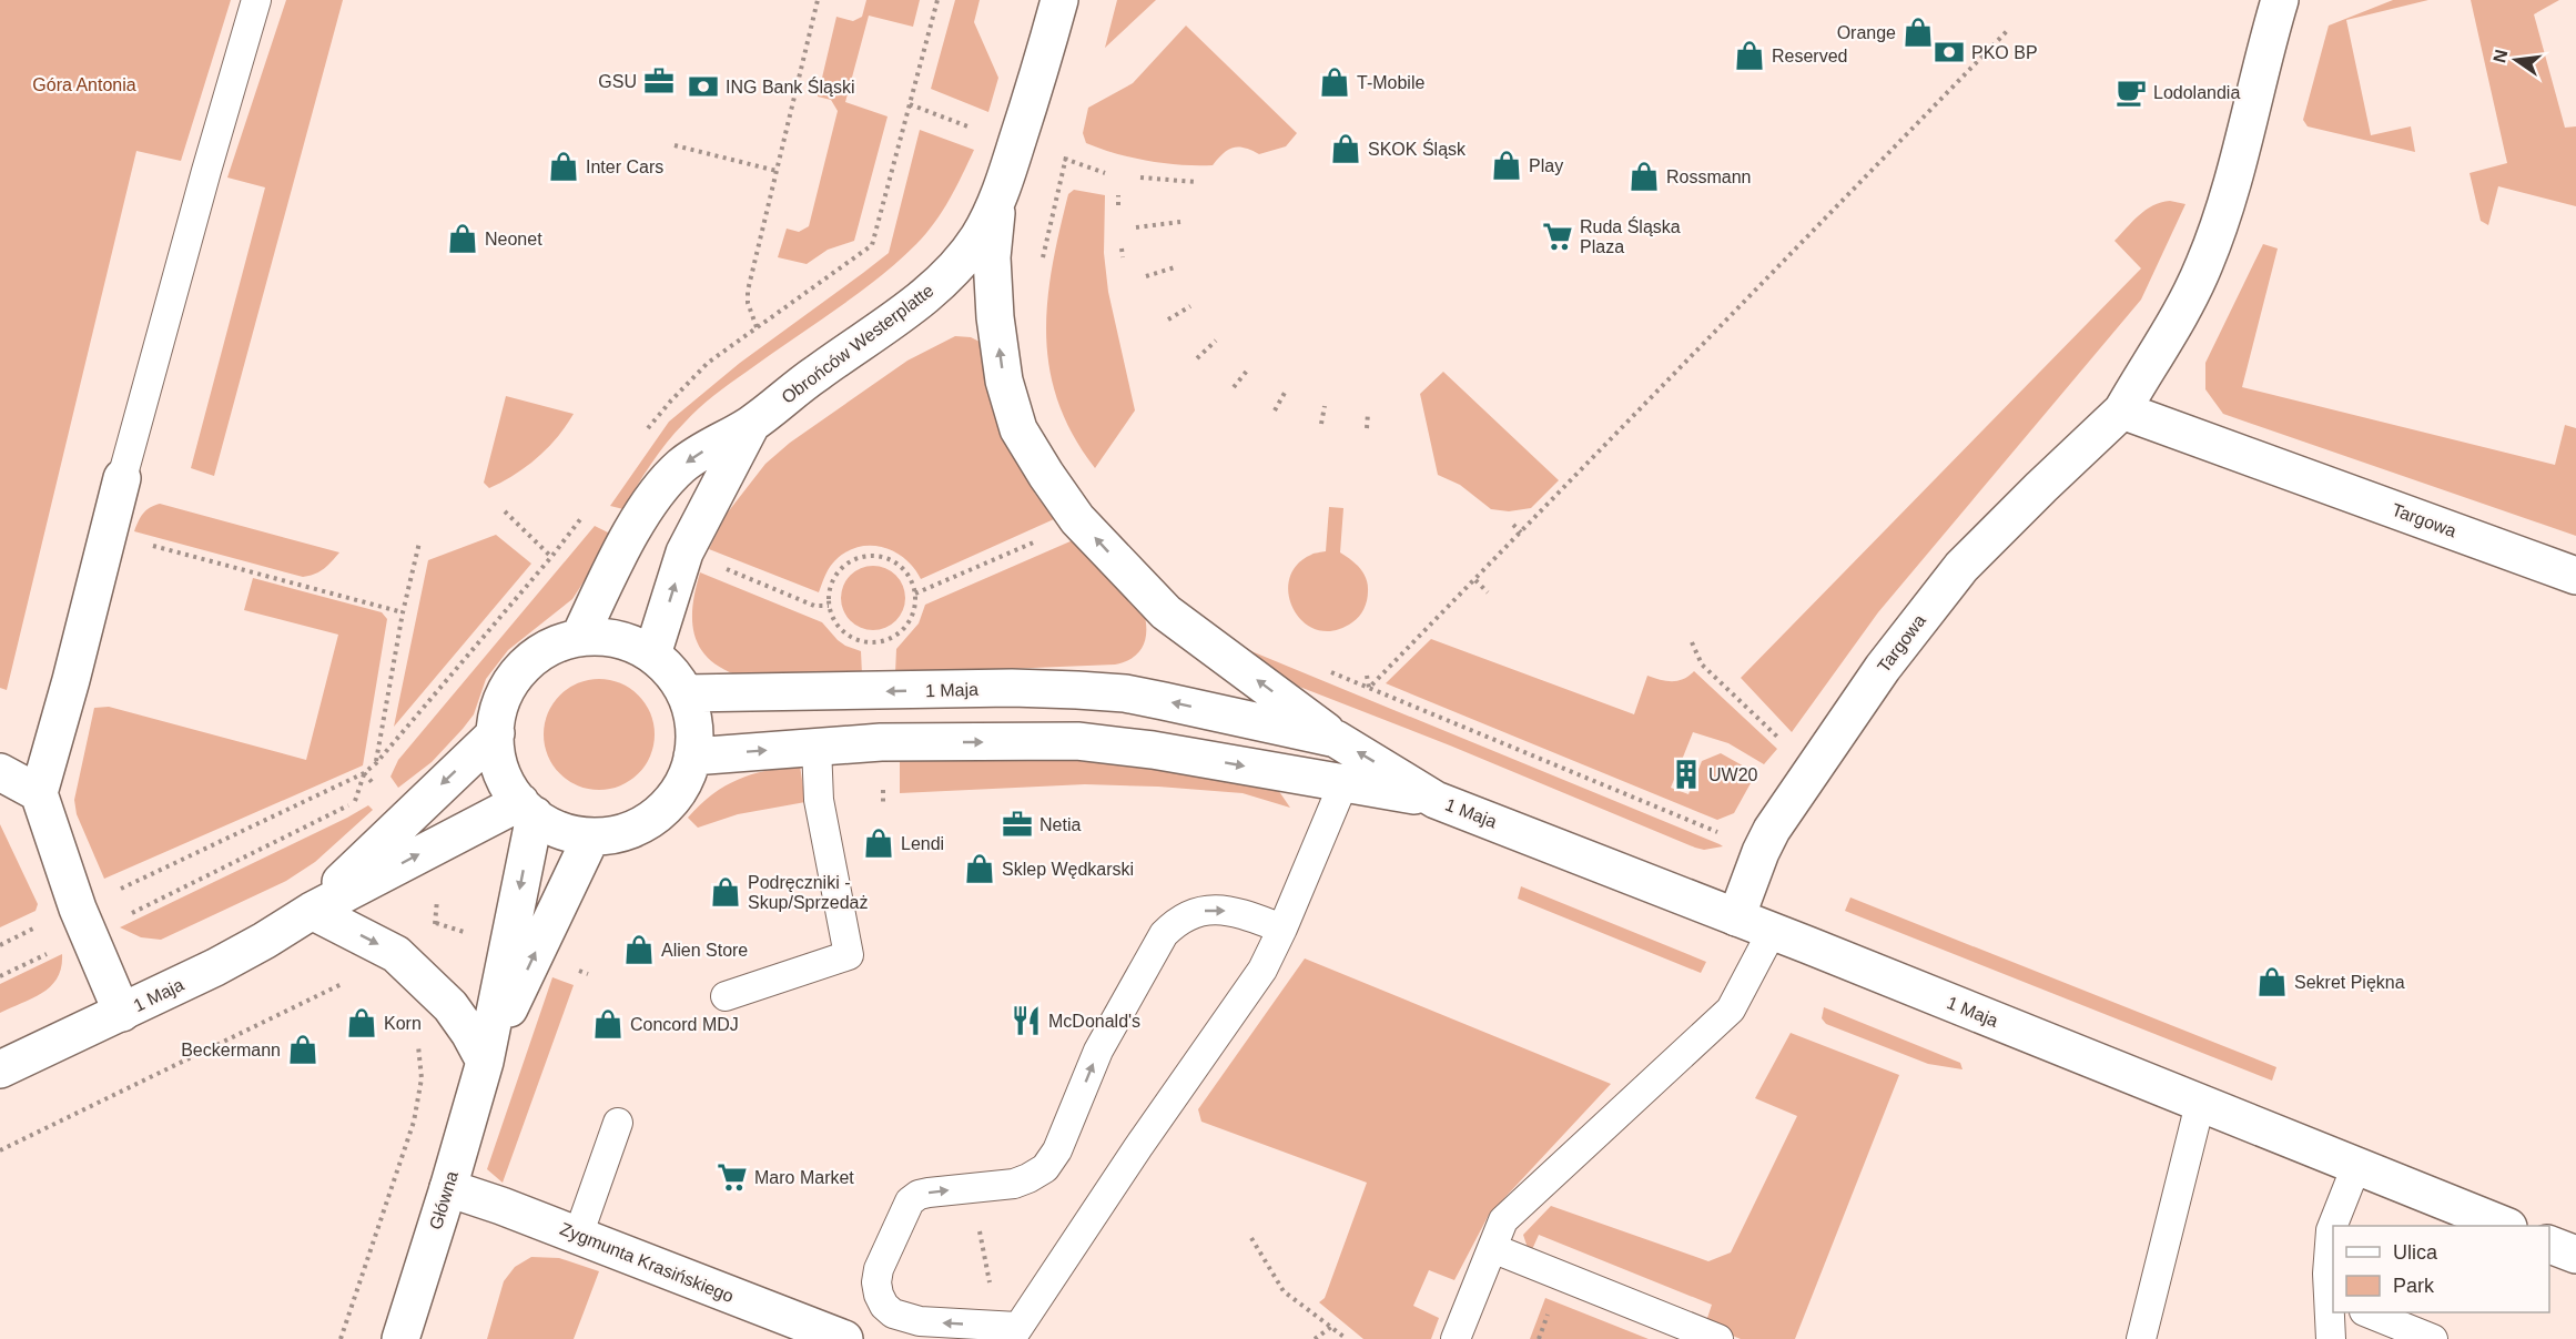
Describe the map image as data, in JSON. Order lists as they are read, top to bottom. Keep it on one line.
{"streets":{"street":["Obrońców Westerplatte","Targowa","1 Maja","Główna","Zygmunta Krasińskiego"]},"crossings":[["Obrońców Westerplatte","1 Maja"],["Obrońców Westerplatte","Główna"],["Targowa","1 Maja"],["1 Maja","Główna"],["Główna","Zygmunta Krasińskiego"]],"parks":["Góra Antonia"],"places":{"shop":["Orange","Reserved","T-Mobile","SKOK Śląsk","Play","Inter Cars","Rossmann","Neonet","Lendi","Sklep Wędkarski","Podręczniki - Skup/Sprzedaż","Alien Store","Sekret Piękna","Korn","Concord MDJ","Beckermann"],"bank":["PKO BP","ING Bank Śląski"],"office":["GSU","Netia"],"cafe":["Lodolandia"],"supermarket":["Ruda Śląska Plaza","Maro Market"],"building":["UW20"],"restaurant":["McDonald's"]},"legend":["Ulica","Park"],"north":"left"}
